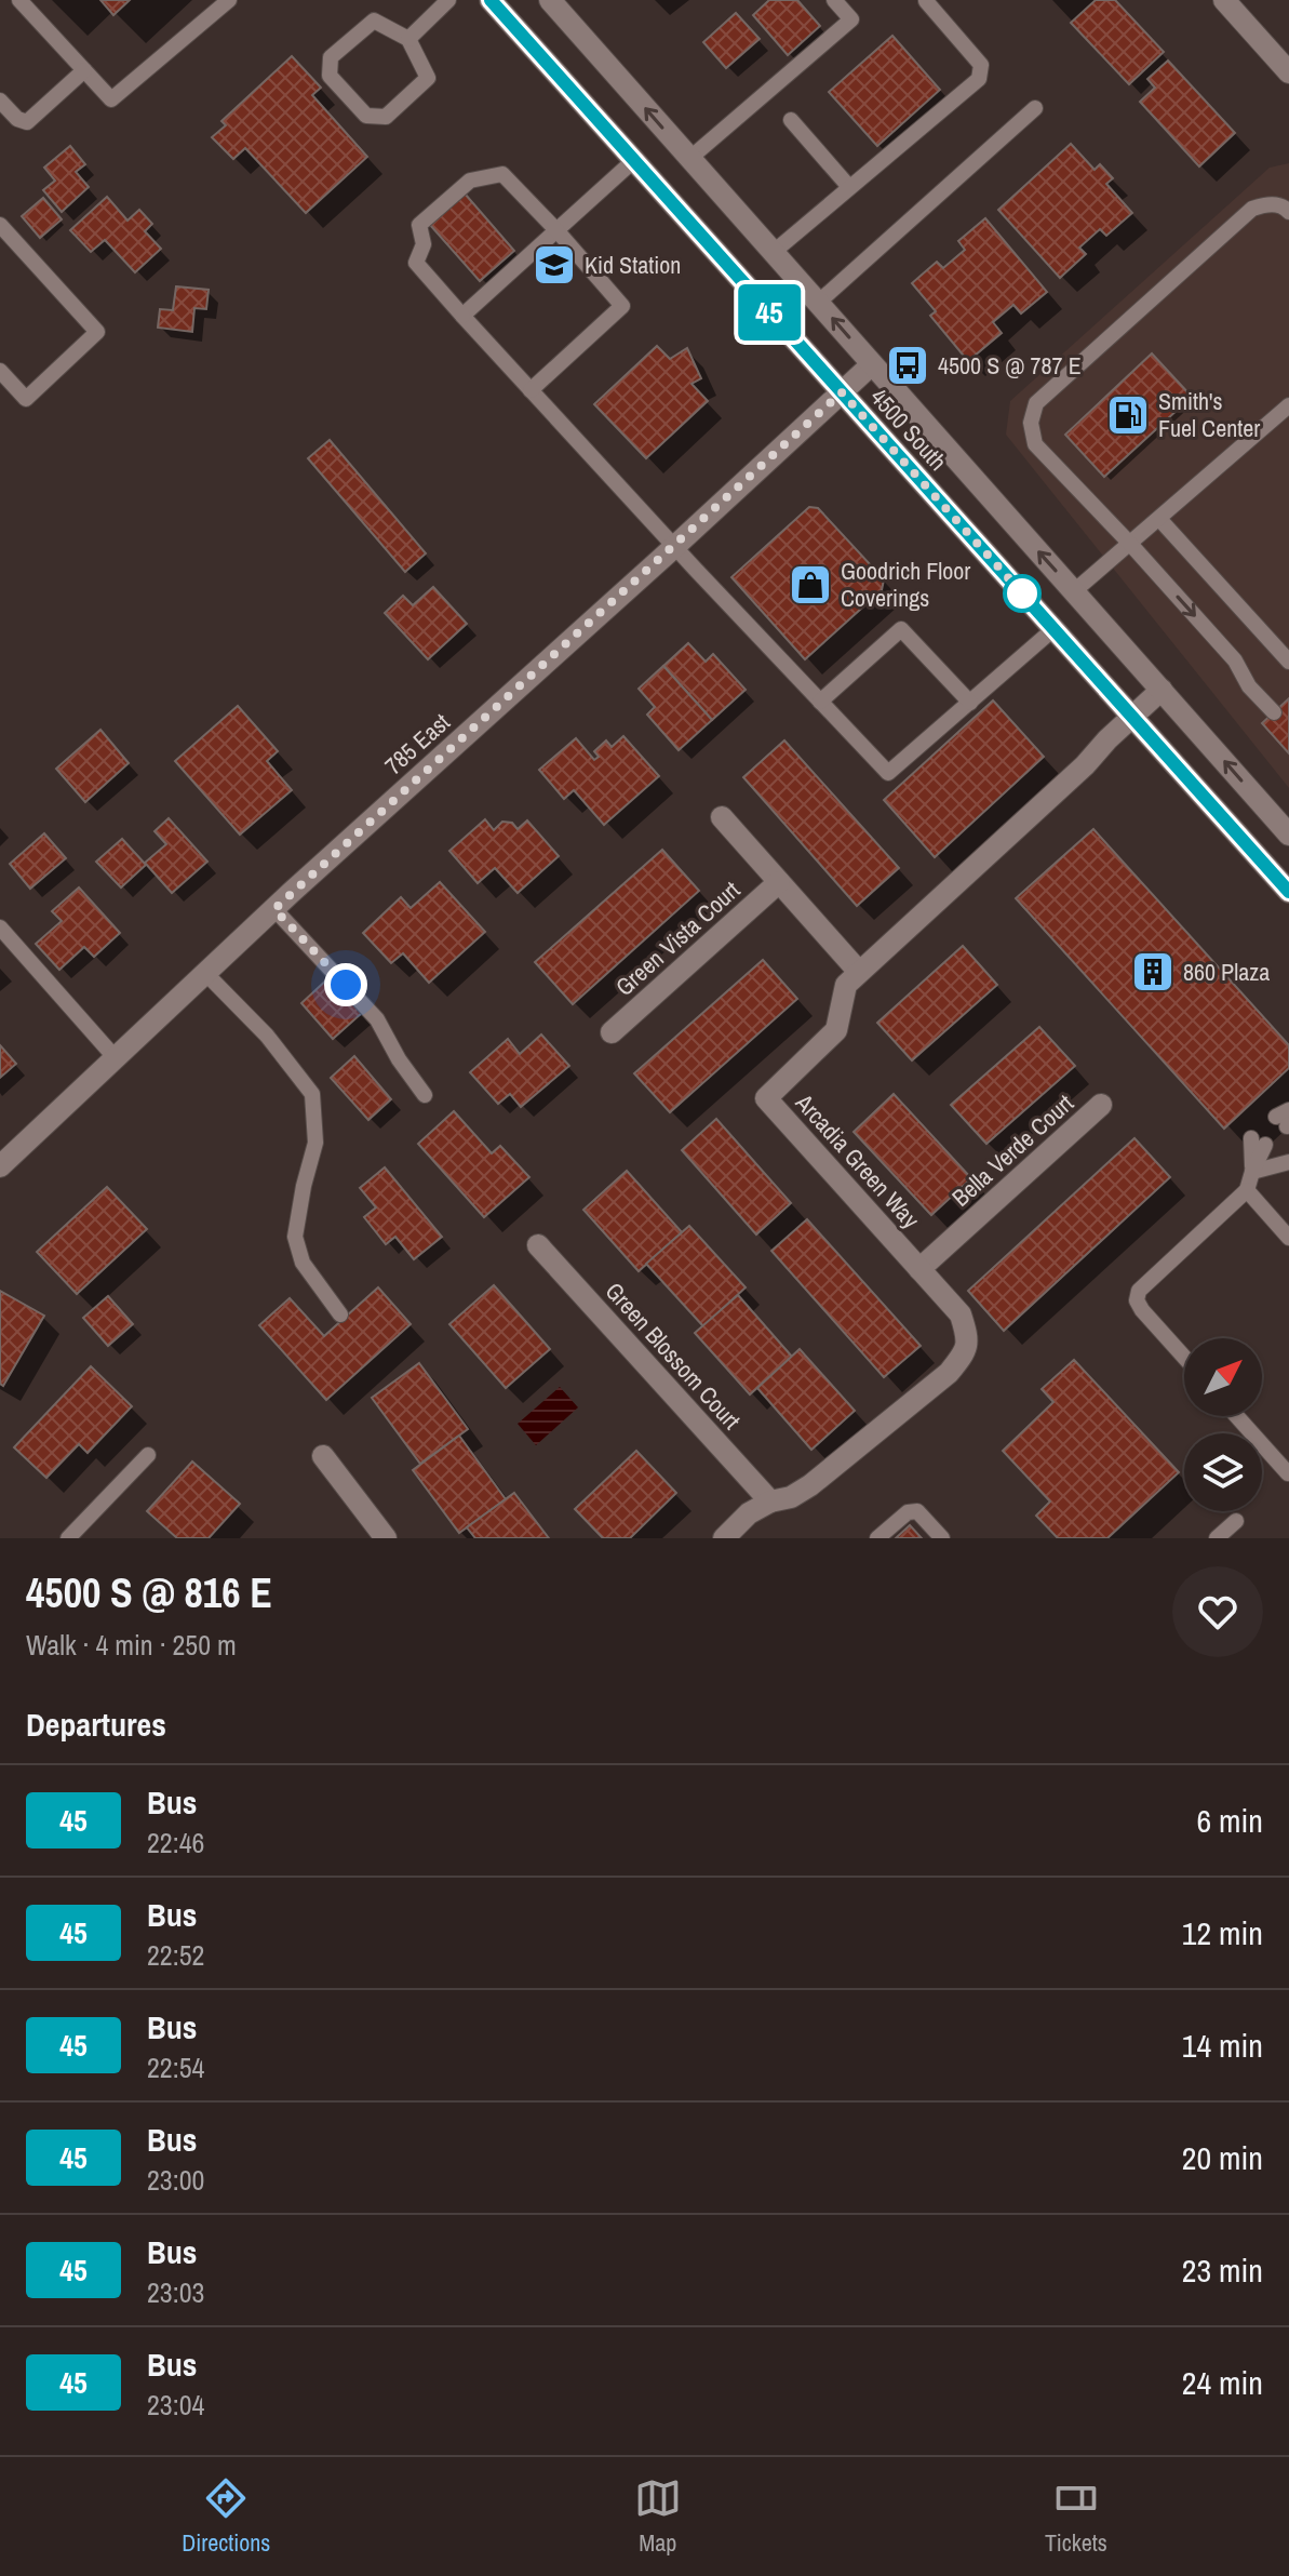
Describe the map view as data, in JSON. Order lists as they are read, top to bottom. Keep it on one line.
{"streets":{"street":["4500 South","785 East","Green Vista Court","Bella Verde Court","Arcadia Green Way","Green Blossom Court"]},"crossings":[["4500 South","785 East"],["4500 South","Arcadia Green Way"],["Green Vista Court","Arcadia Green Way"],["Bella Verde Court","Arcadia Green Way"],["Arcadia Green Way","Green Blossom Court"]],"places":{"school or university":["Kid Station"],"bus stop":["4500 S @ 787 E"],"fuel station":["Smith's Fuel Center"],"shop":["Goodrich Floor Coverings"],"building":["860 Plaza"]},"lines":["bus line 45"],"north":"top right","page":{"on_map":"45","heading":[["4500 S @ 816 E","Walk · 4 min · 250 m"],"Departures"],"list":[{"mark":"45","name":"Bus","note":"22:46","value":"6 min"},{"mark":"45","name":"Bus","note":"22:52","value":"12 min"},{"mark":"45","name":"Bus","note":"22:54","value":"14 min"},{"mark":"45","name":"Bus","note":"23:00","value":"20 min"},{"mark":"45","name":"Bus","note":"23:03","value":"23 min"},{"mark":"45","name":"Bus","note":"23:04","value":"24 min"}],"tabs":["Directions","Map","Tickets"]}}
